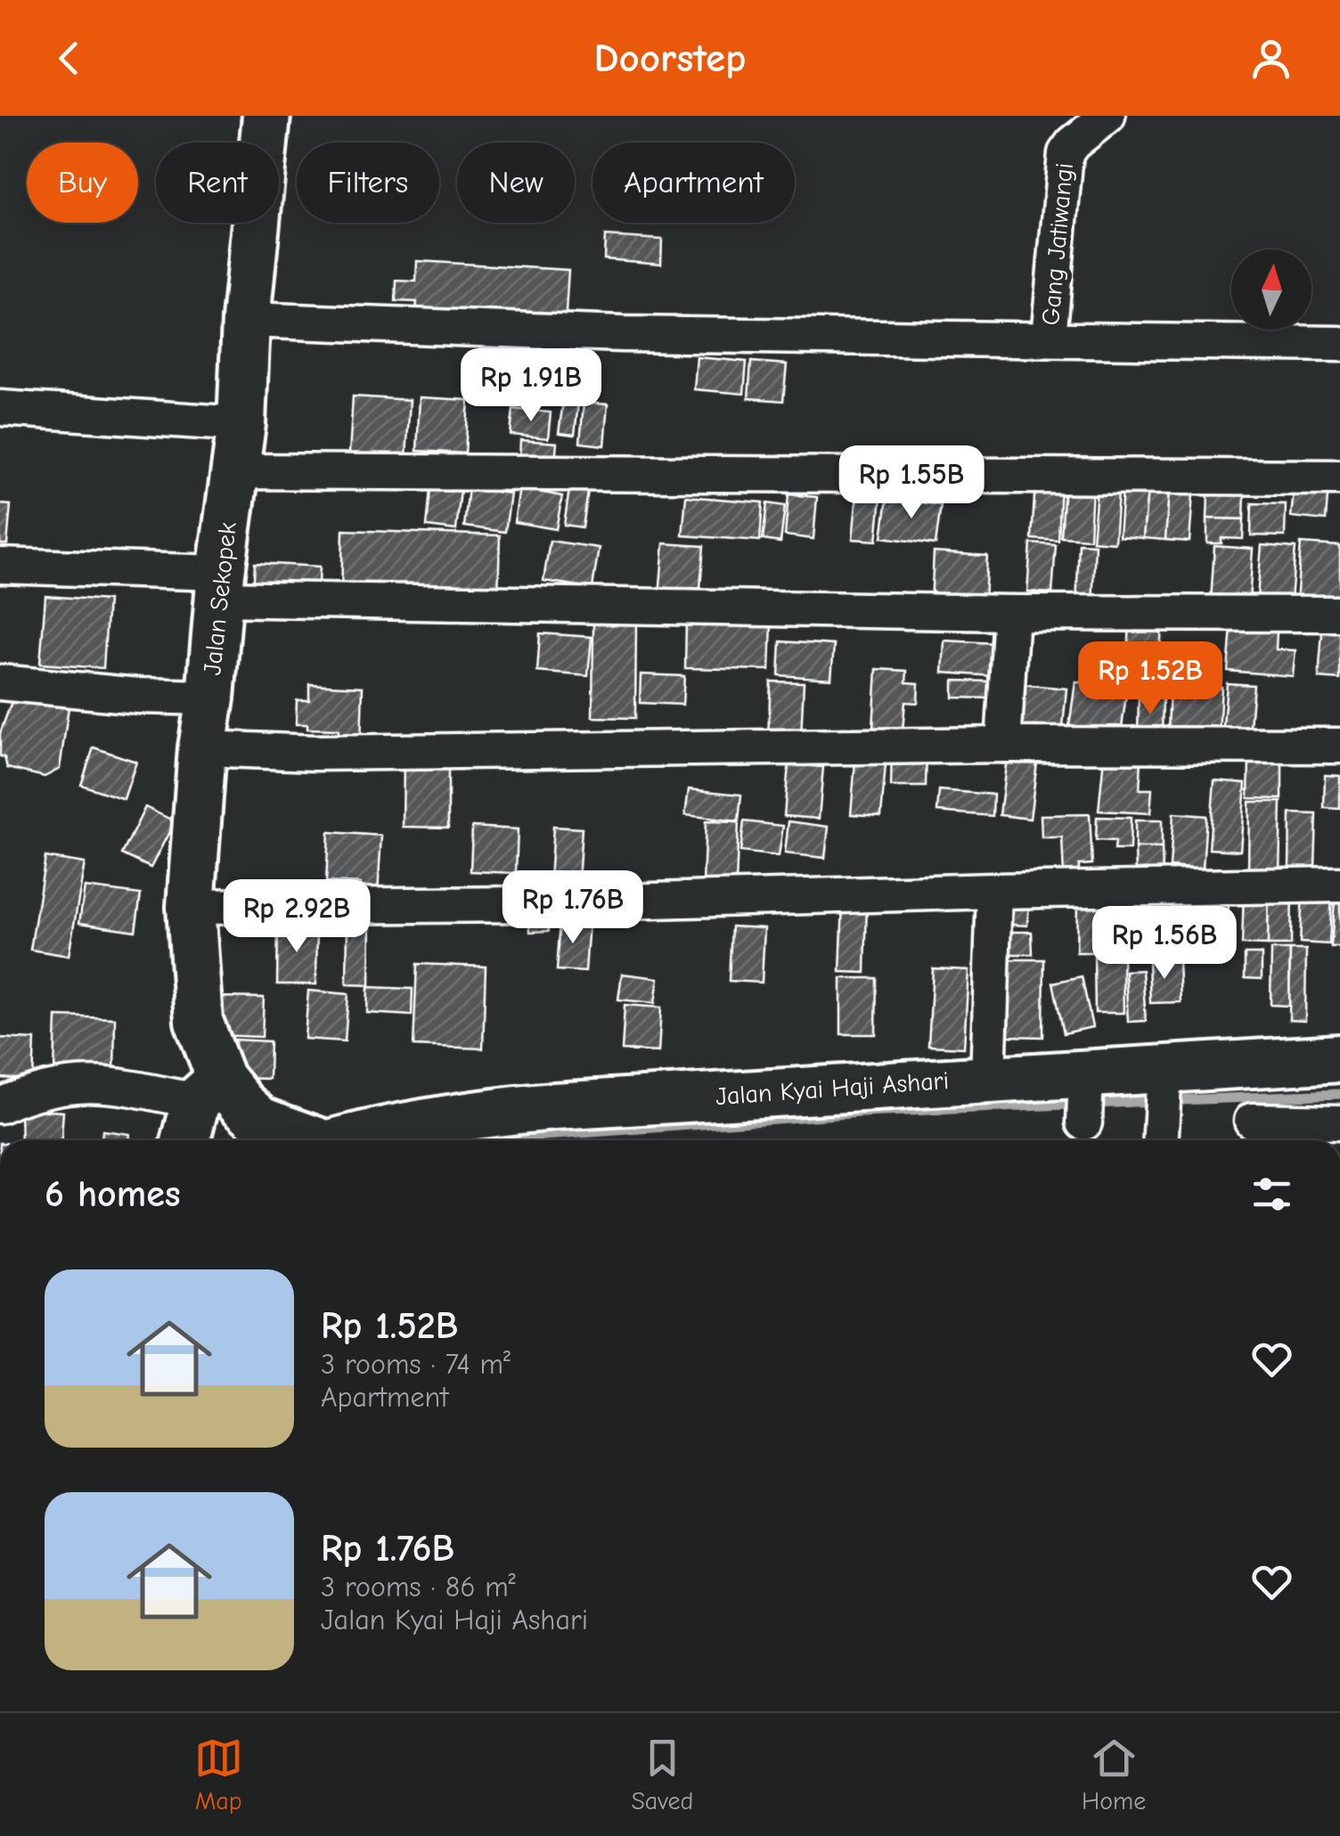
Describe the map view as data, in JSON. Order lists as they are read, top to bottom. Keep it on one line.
{"streets":{"street":["Gang Jatiwangi","Jalan Sekopek","Jalan Kyai Haji Ashari"]},"north":"top","page":{"header":"Doorstep","chip":["Buy","Rent","Filters","New","Apartment"],"price":["Rp 1.91B","Rp 1.55B","Rp 1.52B","Rp 1.76B","Rp 2.92B","Rp 1.56B"],"heading":"6 homes","list":[{"name":"Rp 1.52B","note":"3 rooms · 74 m² · Apartment"},{"name":"Rp 1.76B","note":"3 rooms · 86 m² · Jalan Kyai Haji Ashari"}],"tabs":["Map","Saved","Home"]}}
